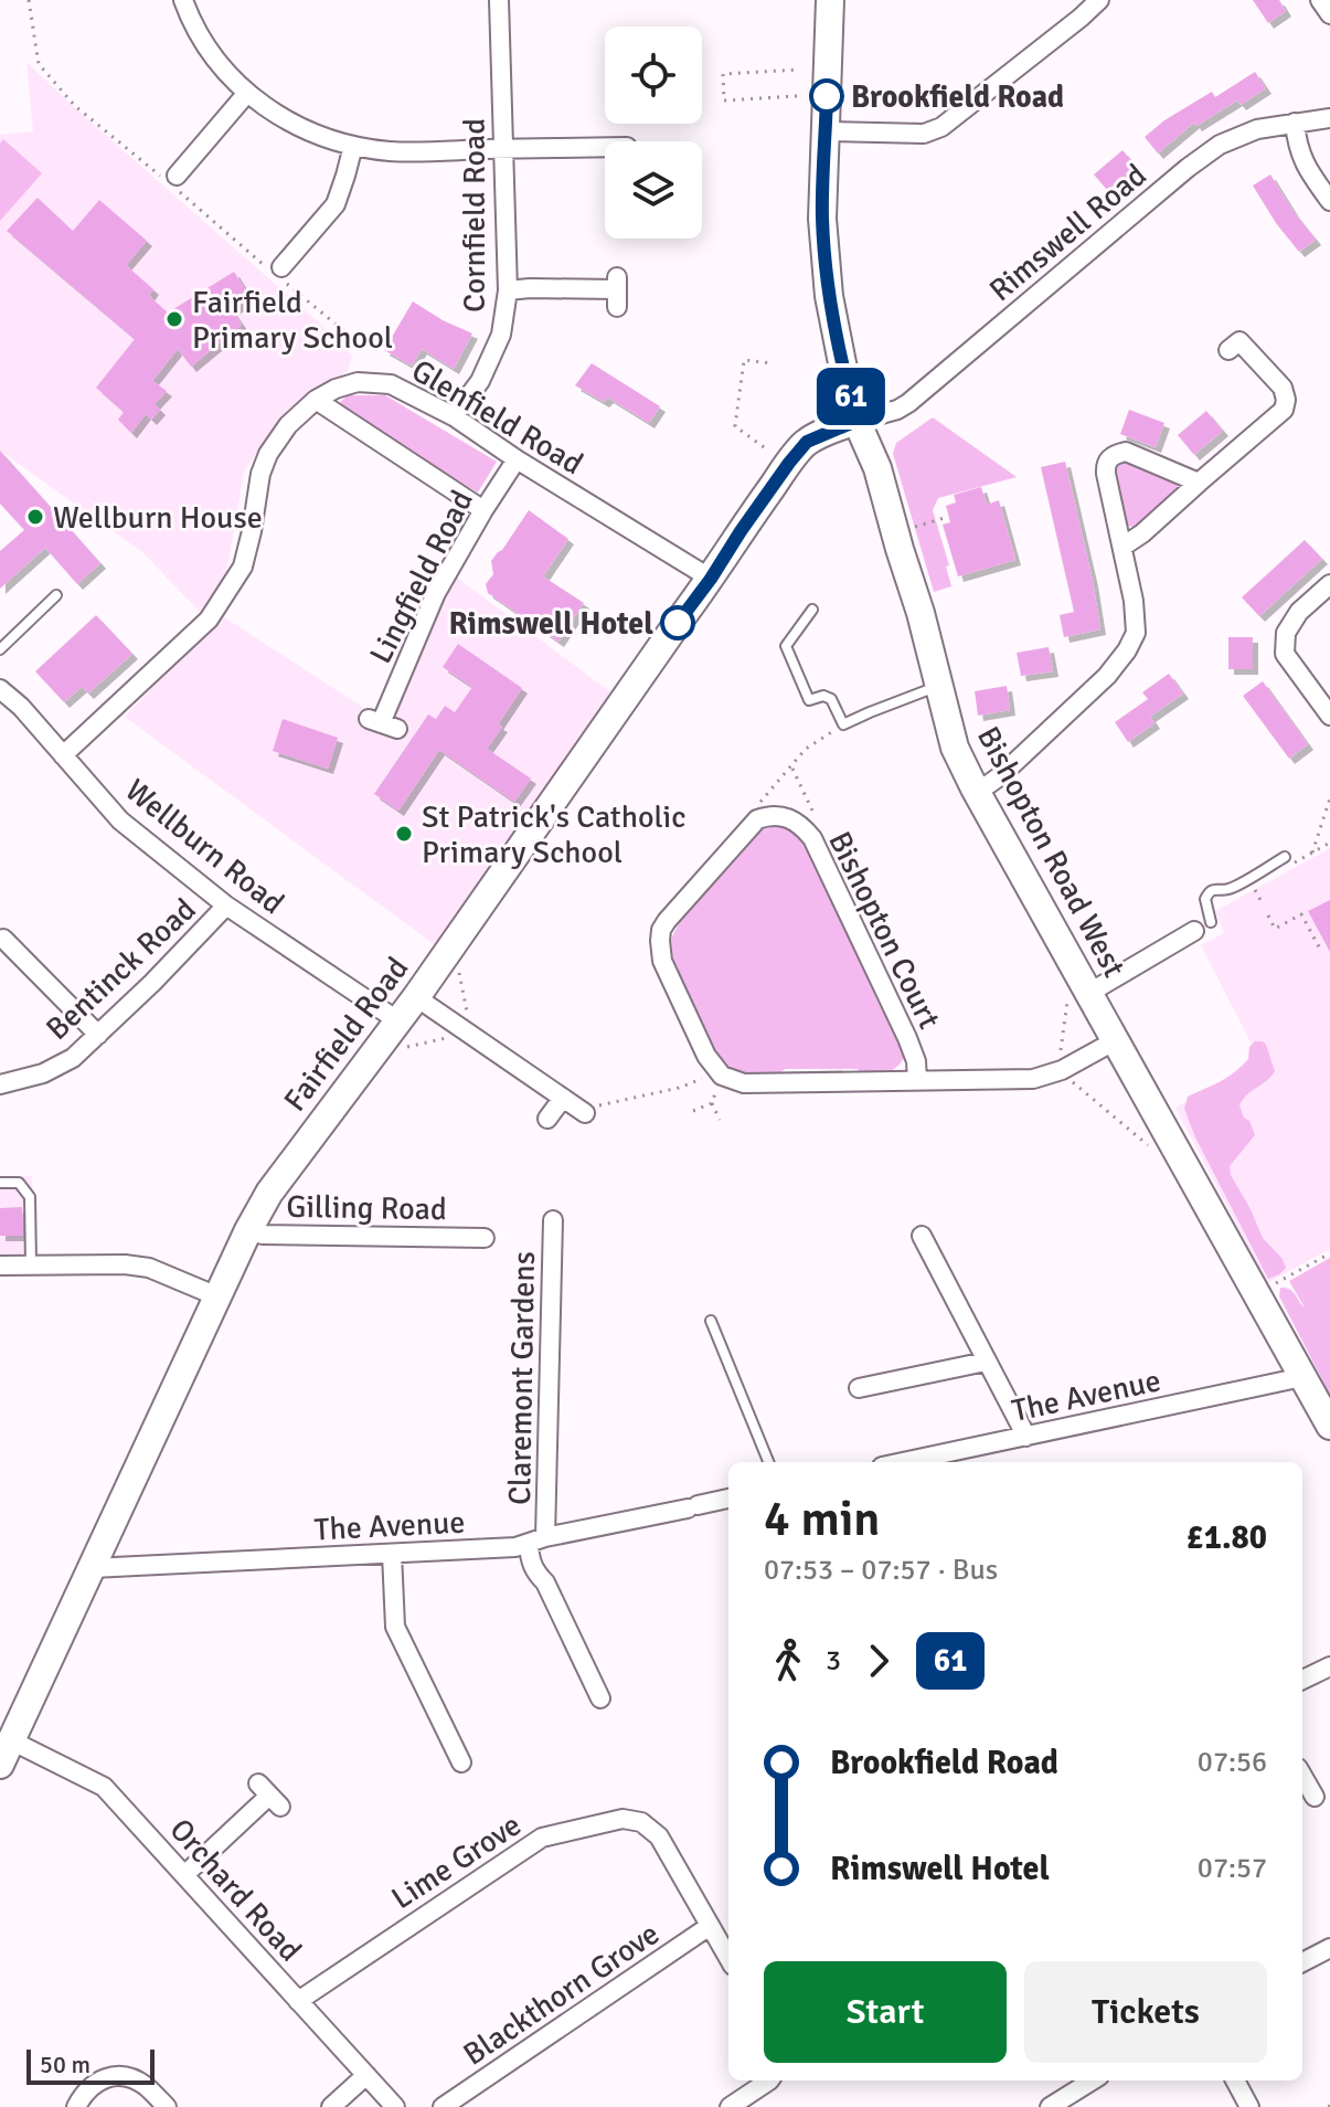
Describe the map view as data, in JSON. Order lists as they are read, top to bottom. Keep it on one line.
{"streets":{"street":["Cornfield Road","Rimswell Road","Glenfield Road","Lingfield Road","Wellburn Road","Bishopton Road West","Bishopton Court","Bentinck Road","Fairfield Road","Gilling Road","Claremont Gardens","The Avenue","Lime Grove","Orchard Road","Blackthorn Grove"]},"crossings":[["Cornfield Road","Glenfield Road"],["Rimswell Road","Bishopton Road West"],["Rimswell Road","Fairfield Road"],["Glenfield Road","Lingfield Road"],["Glenfield Road","Wellburn Road"],["Glenfield Road","Fairfield Road"],["Wellburn Road","Bentinck Road"],["Wellburn Road","Fairfield Road"],["Bishopton Road West","Fairfield Road"],["Bishopton Road West","The Avenue"],["Fairfield Road","Gilling Road"],["Fairfield Road","The Avenue"],["Fairfield Road","Orchard Road"],["Claremont Gardens","The Avenue"],["Lime Grove","Orchard Road"],["Lime Grove","Blackthorn Grove"]],"places":["Brookfield Road","Fairfield Primary School","Wellburn House","Rimswell Hotel","St Patrick's Catholic Primary School"],"lines":["bus line 61"],"scale_bar":"50 m","page":{"on_map":"61","heading":["4 min","07:53 – 07:57 · Bus","£1.80"],"legs":["3","61"],"list":[{"name":"Brookfield Road","value":"07:56"},{"name":"Rimswell Hotel","value":"07:57"}],"buttons":["Start","Tickets"],"scale":"50 m"}}
